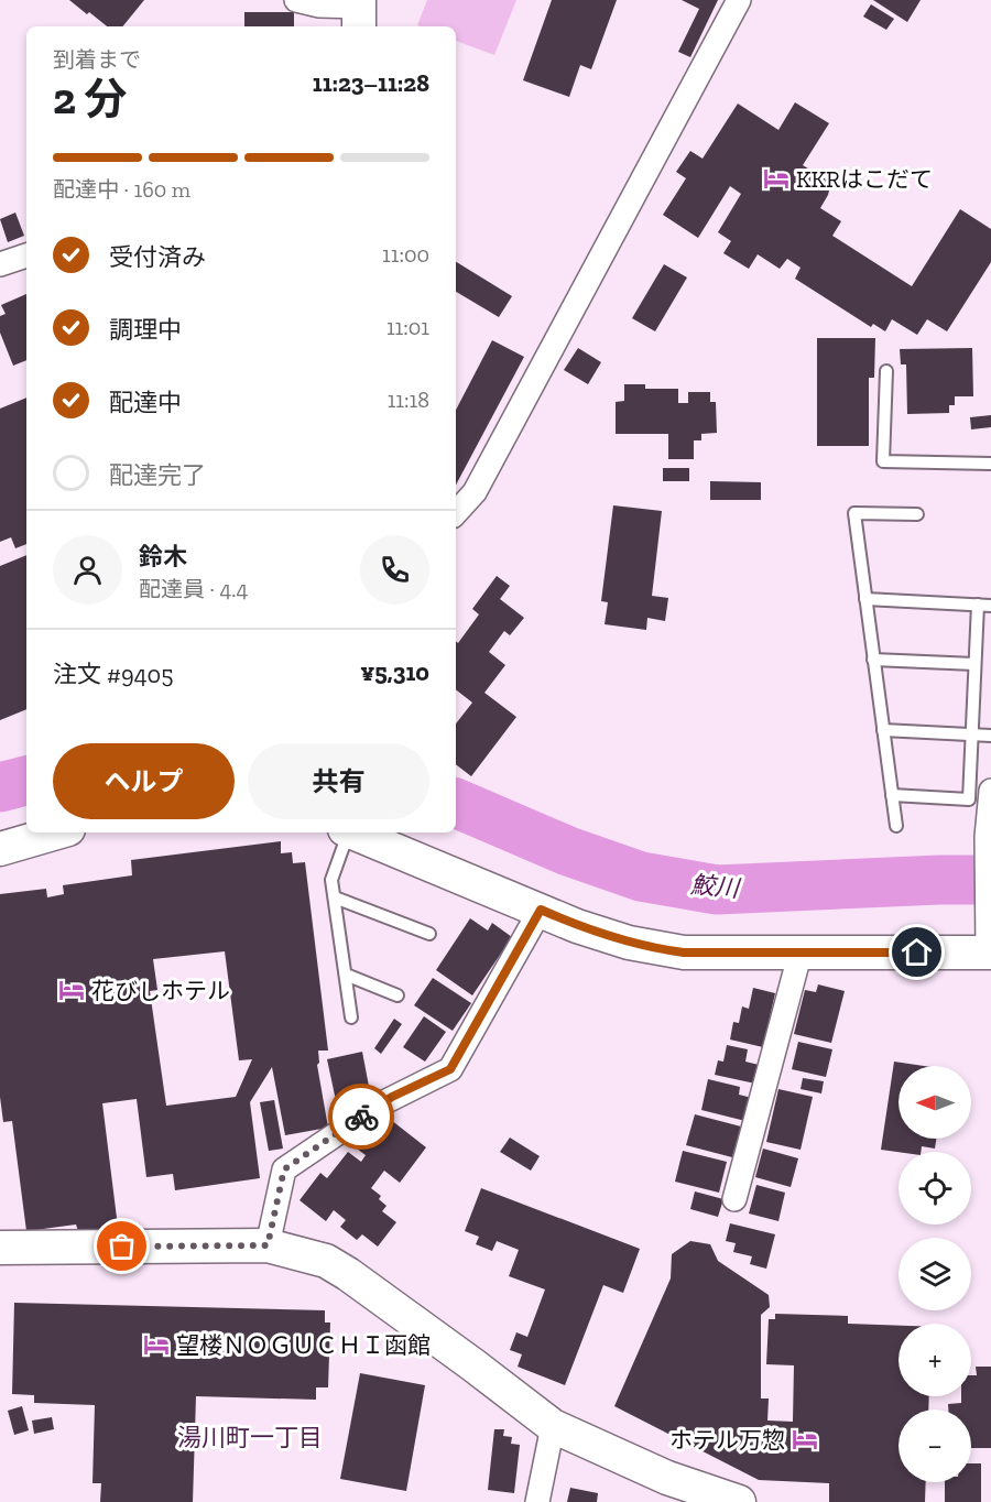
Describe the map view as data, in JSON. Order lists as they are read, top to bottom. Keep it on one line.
{"districts":["湯川町一丁目"],"water":["鮫川"],"places":{"hotel":["KKRはこだて","花びしホテル","望楼ＮＯＧＵＣＨＩ函館","ホテル万惣"]},"north":"left","page":{"heading":["2 分","到着まで","11:23–11:28"],"panel":["鈴木","配達員 · 4.4","注文 #9405","¥5,310"],"bar":"配達中 · 160 m","list":[["受付済み","11:00"],["調理中","11:01"],["配達中","11:18"],"配達完了"],"buttons":["ヘルプ","共有"],"map_buttons":["+","−"]}}
